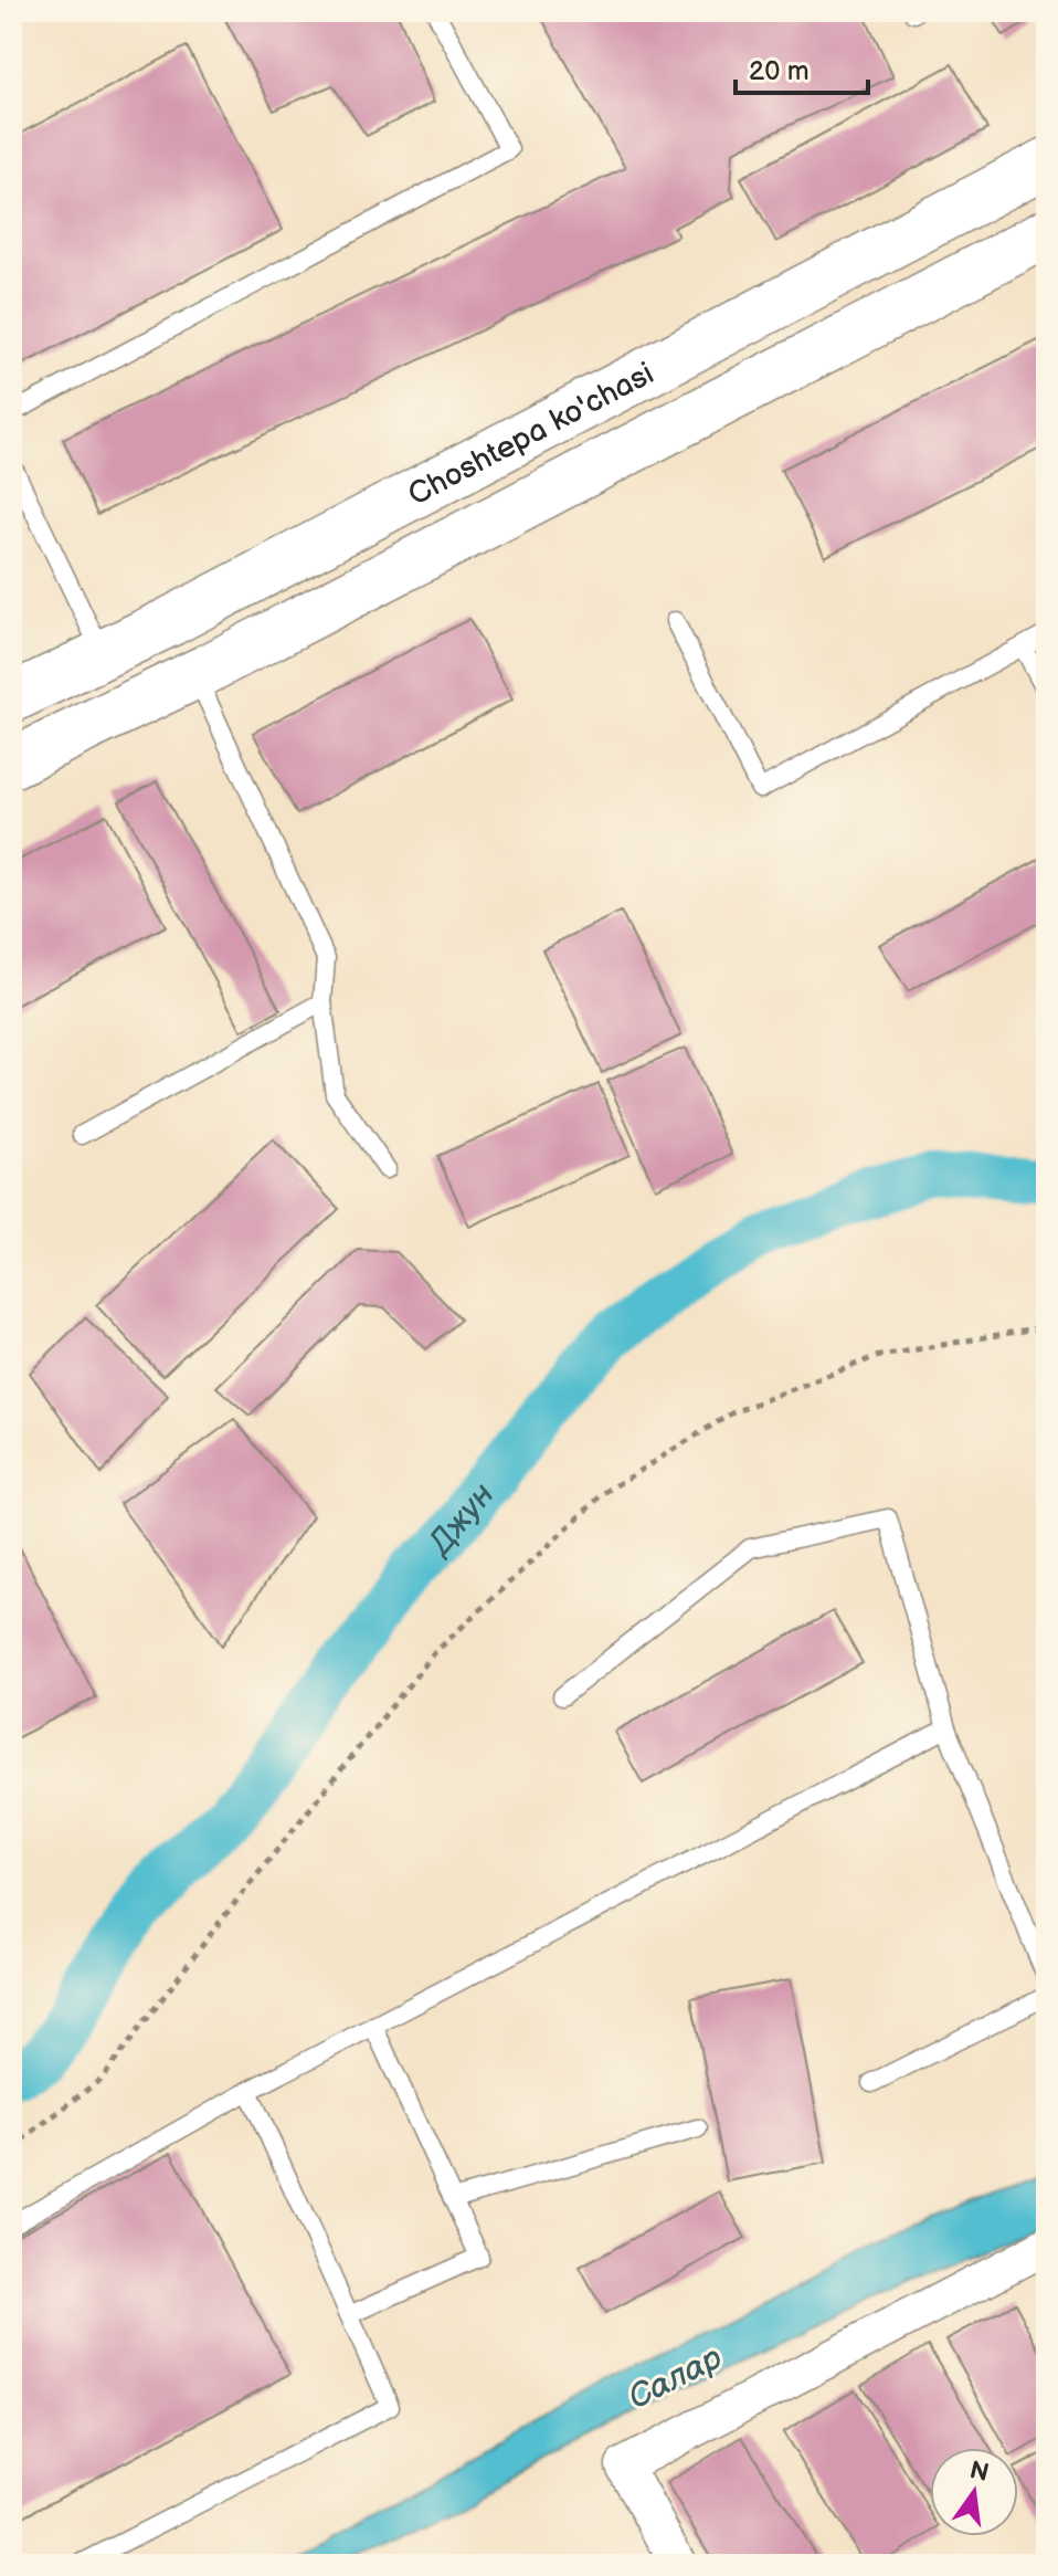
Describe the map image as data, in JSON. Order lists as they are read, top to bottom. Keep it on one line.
{"streets":{"main road":["Choshtepa ko'chasi"]},"water":["Джун","Салар"],"scale_bar":"20 m","north":"top"}
